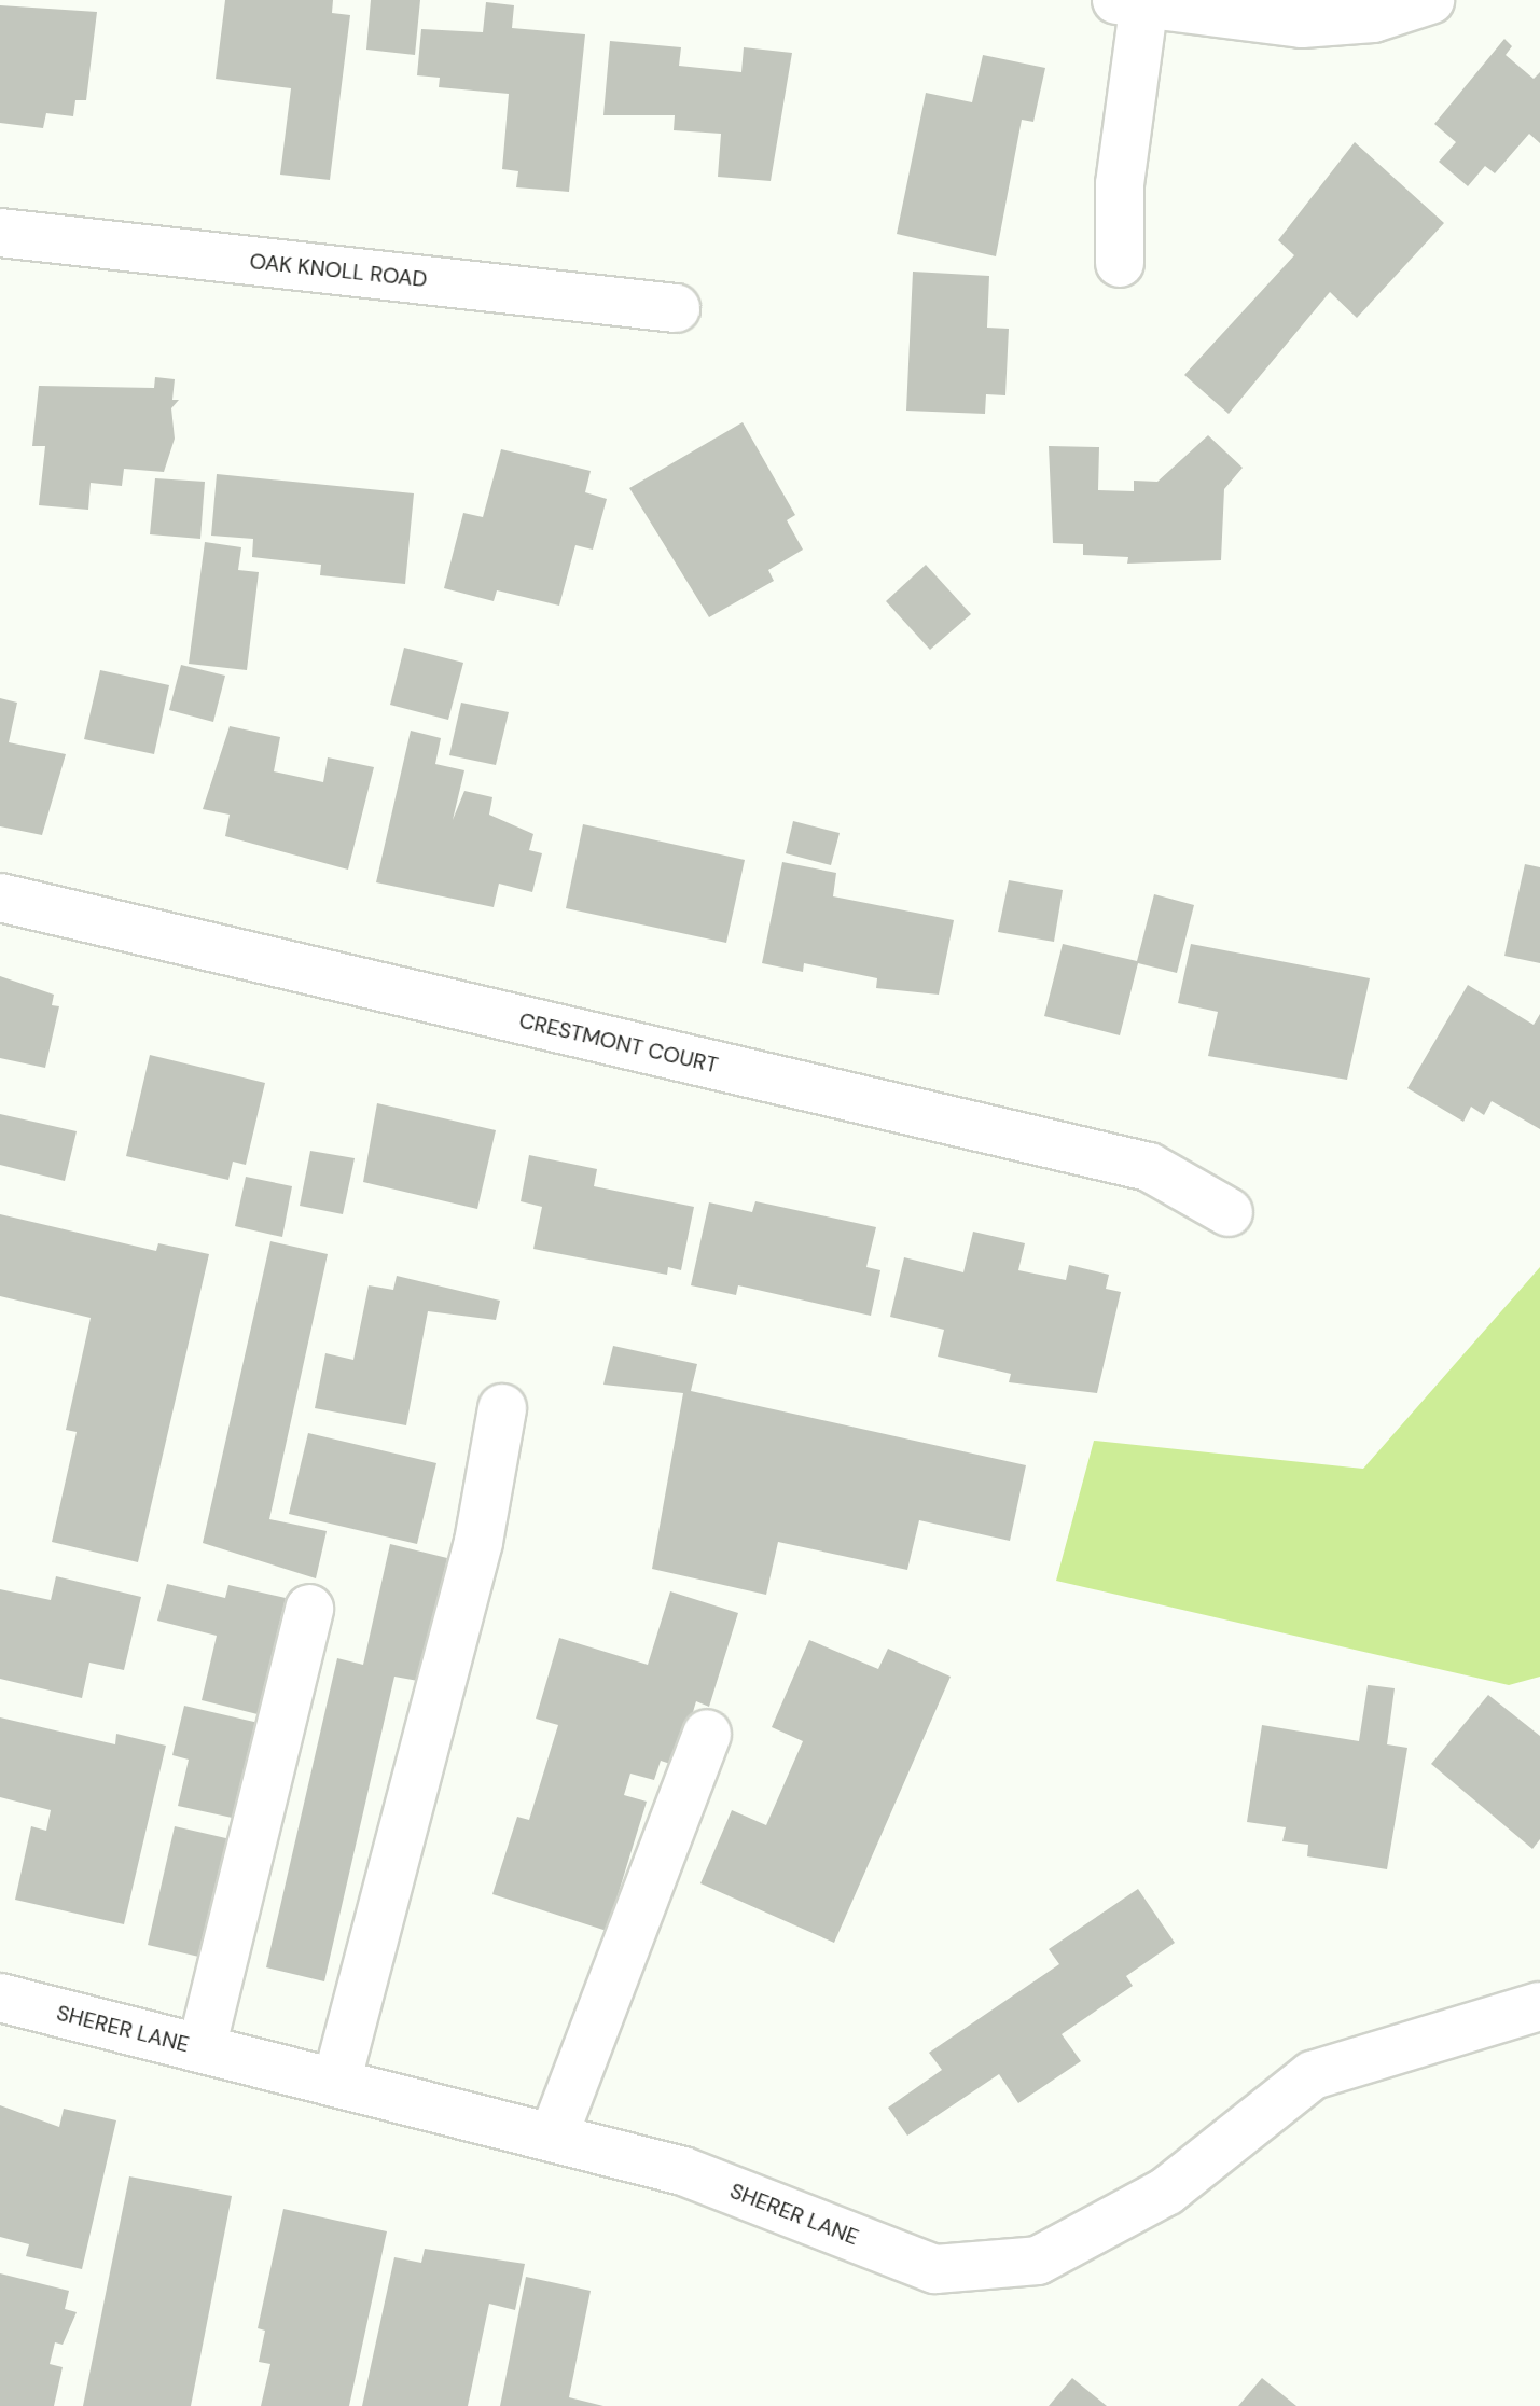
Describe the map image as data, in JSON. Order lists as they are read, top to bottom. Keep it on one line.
{"streets":{"street":["OAK KNOLL ROAD","CRESTMONT COURT","SHERER LANE"]}}
